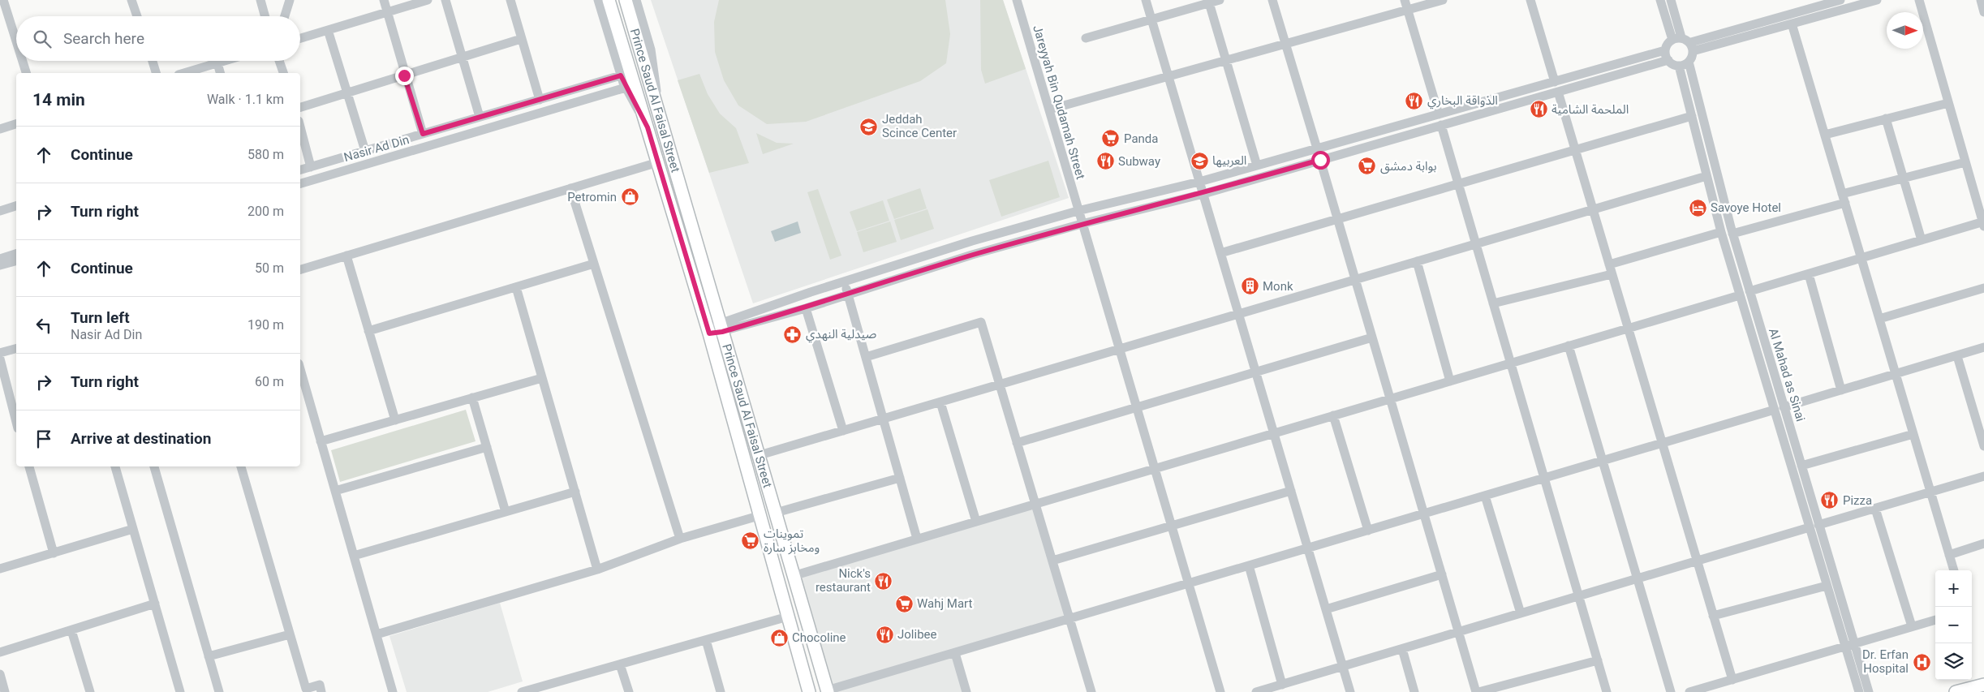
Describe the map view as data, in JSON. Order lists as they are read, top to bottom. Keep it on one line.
{"streets":{"main road":["Prince Saud Al Faisal Street"],"street":["Jareyyah Bin Qudamah Street","Nasir Ad Din","Al Mahad as Sinai"]},"places":{"restaurant":["الذواقة البخاري","الملحمة الشامية","Subway","Pizza","Nick's restaurant","Jolibee"],"school or university":["Jeddah Scince Center","العربيها"],"supermarket":["Panda","بوابة دمشق","تموينات ومخابز سارة","Wahj Mart"],"shop":["Petromin","Chocoline"],"hotel":["Savoye Hotel"],"building":["Monk"],"pharmacy":["صيدلية النهدي"],"hospital":["Dr. Erfan Hospital"]},"north":"right","page":{"search":"Search here","heading":["14 min","Walk · 1.1 km"],"list":[["Continue","580 m"],["Turn right","200 m"],["Continue","50 m"],["Turn left","Nasir Ad Din","190 m"],["Turn right","60 m"],"Arrive at destination"],"map_buttons":["+","−"]}}
